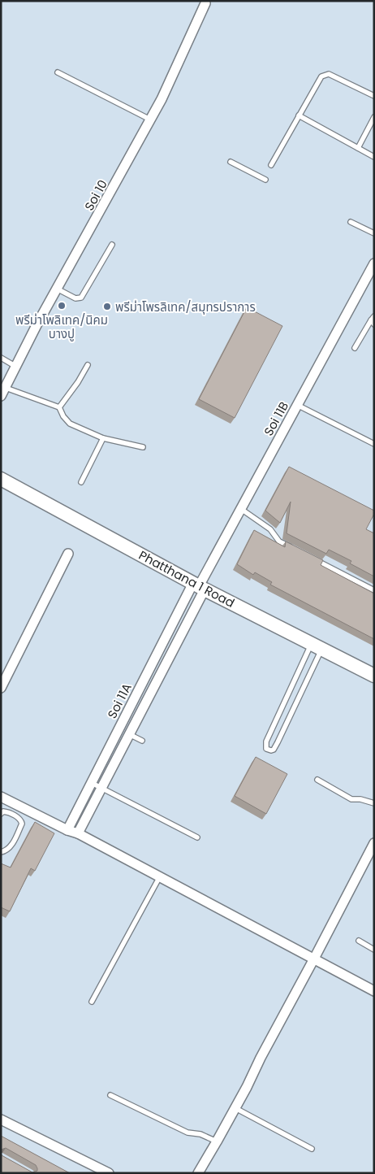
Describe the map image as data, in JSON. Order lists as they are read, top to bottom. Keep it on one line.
{"streets":{"main road":["Phatthana 1 Road"],"street":["Soi 10","Soi 11B","Soi 11A"]},"crossings":[["Soi 11B","Phatthana 1 Road"],["Soi 11B","Soi 11A"],["Phatthana 1 Road","Soi 11A"]],"places":["พรีม่าโพลิเทค/นิคม บางปู","พรีม่าโพรลิเทค/สมุทรปราการ"]}
